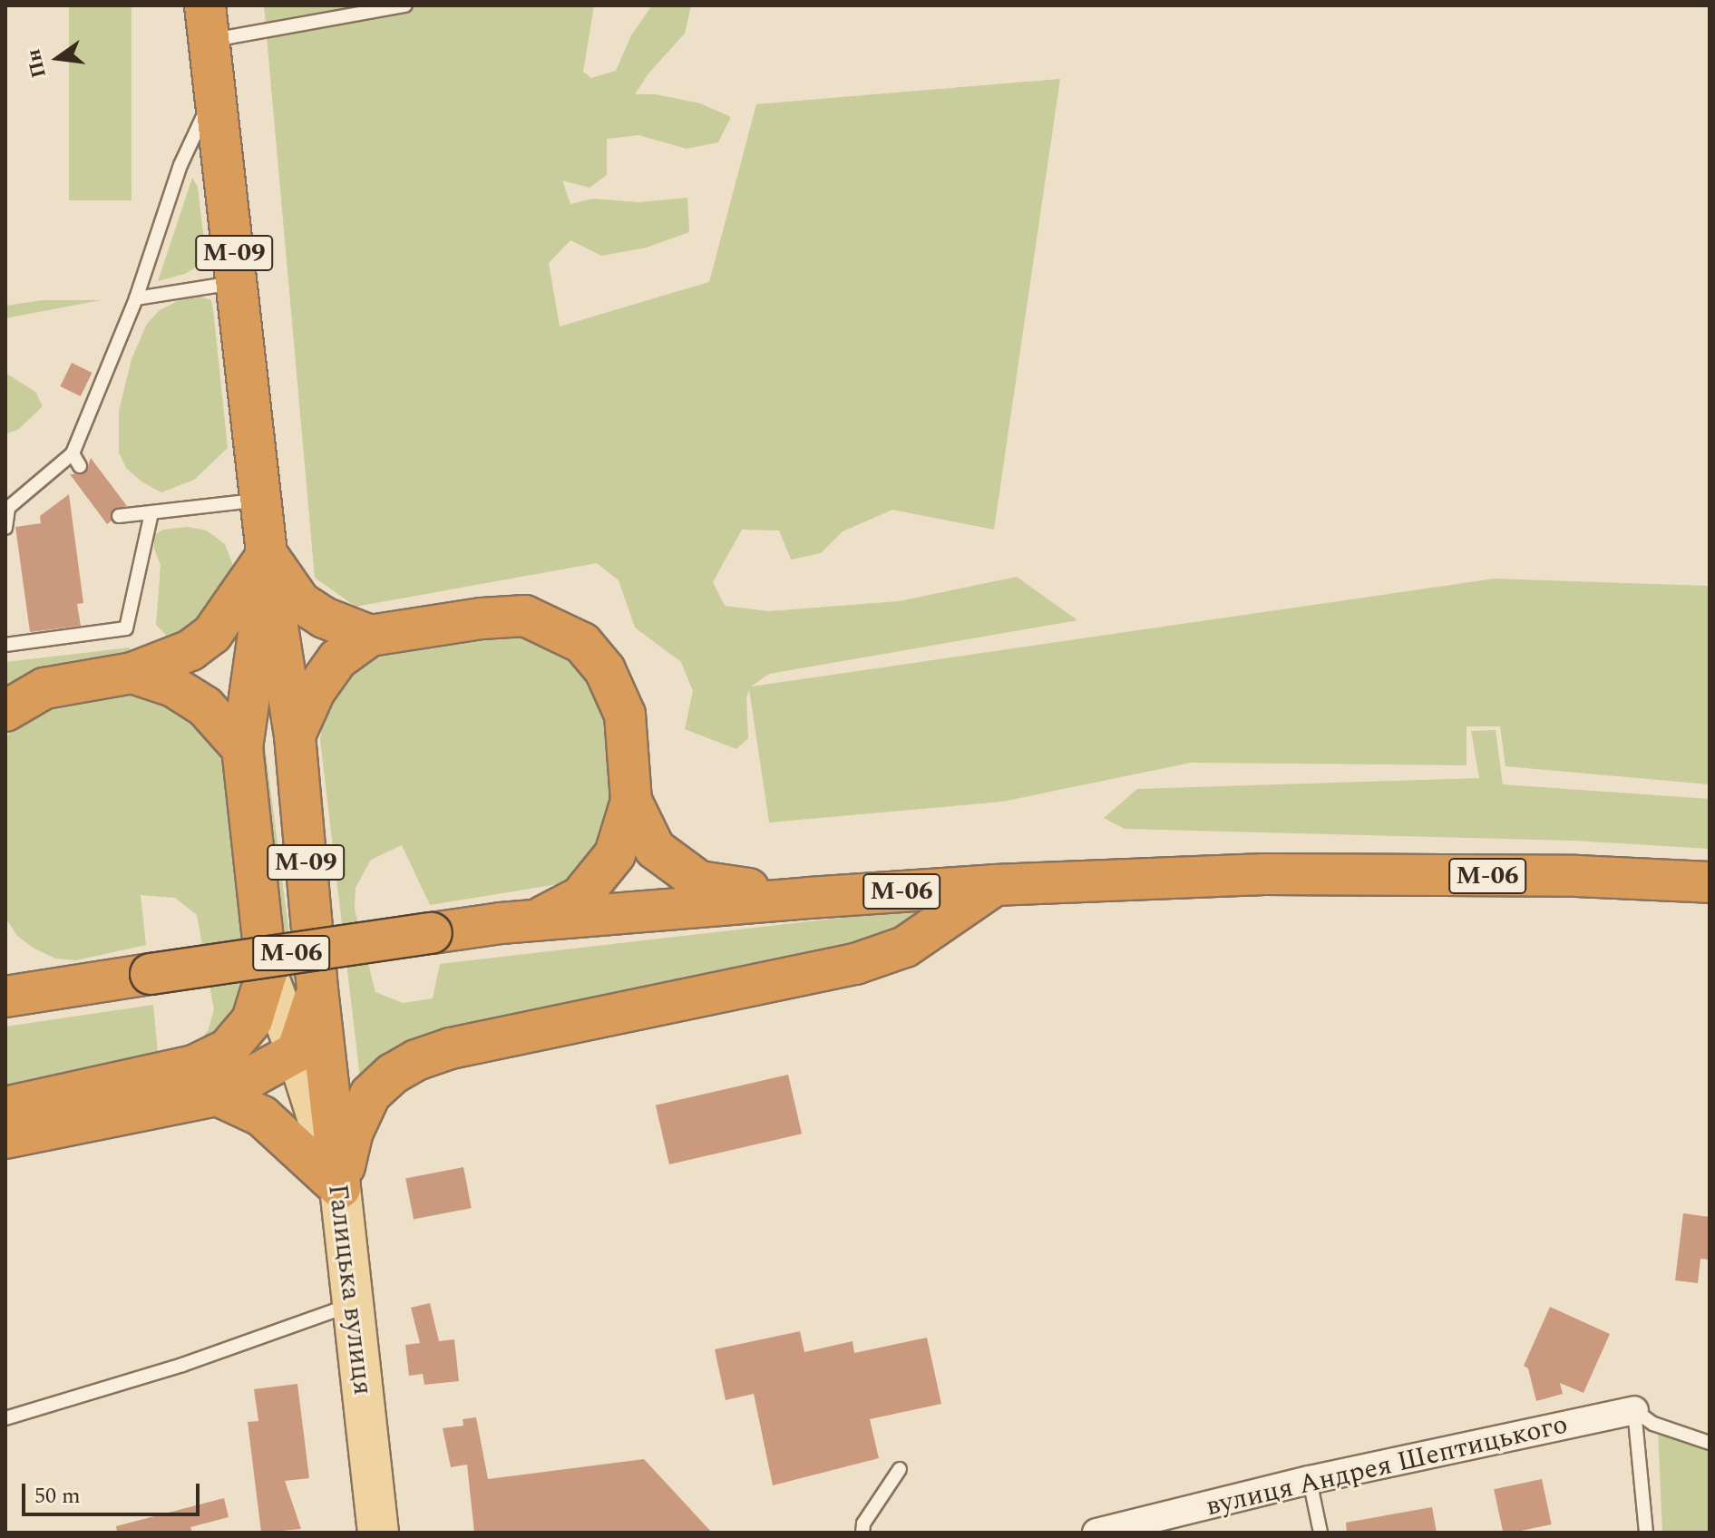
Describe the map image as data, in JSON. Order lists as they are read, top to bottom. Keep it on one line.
{"streets":{"highway":["М-09","М-06"],"main road":["Галицька вулиця"],"street":["вулиця Андрея Шептицького"]},"crossings":[["М-09","Галицька вулиця"]],"scale_bar":"50 m","north":"left"}
